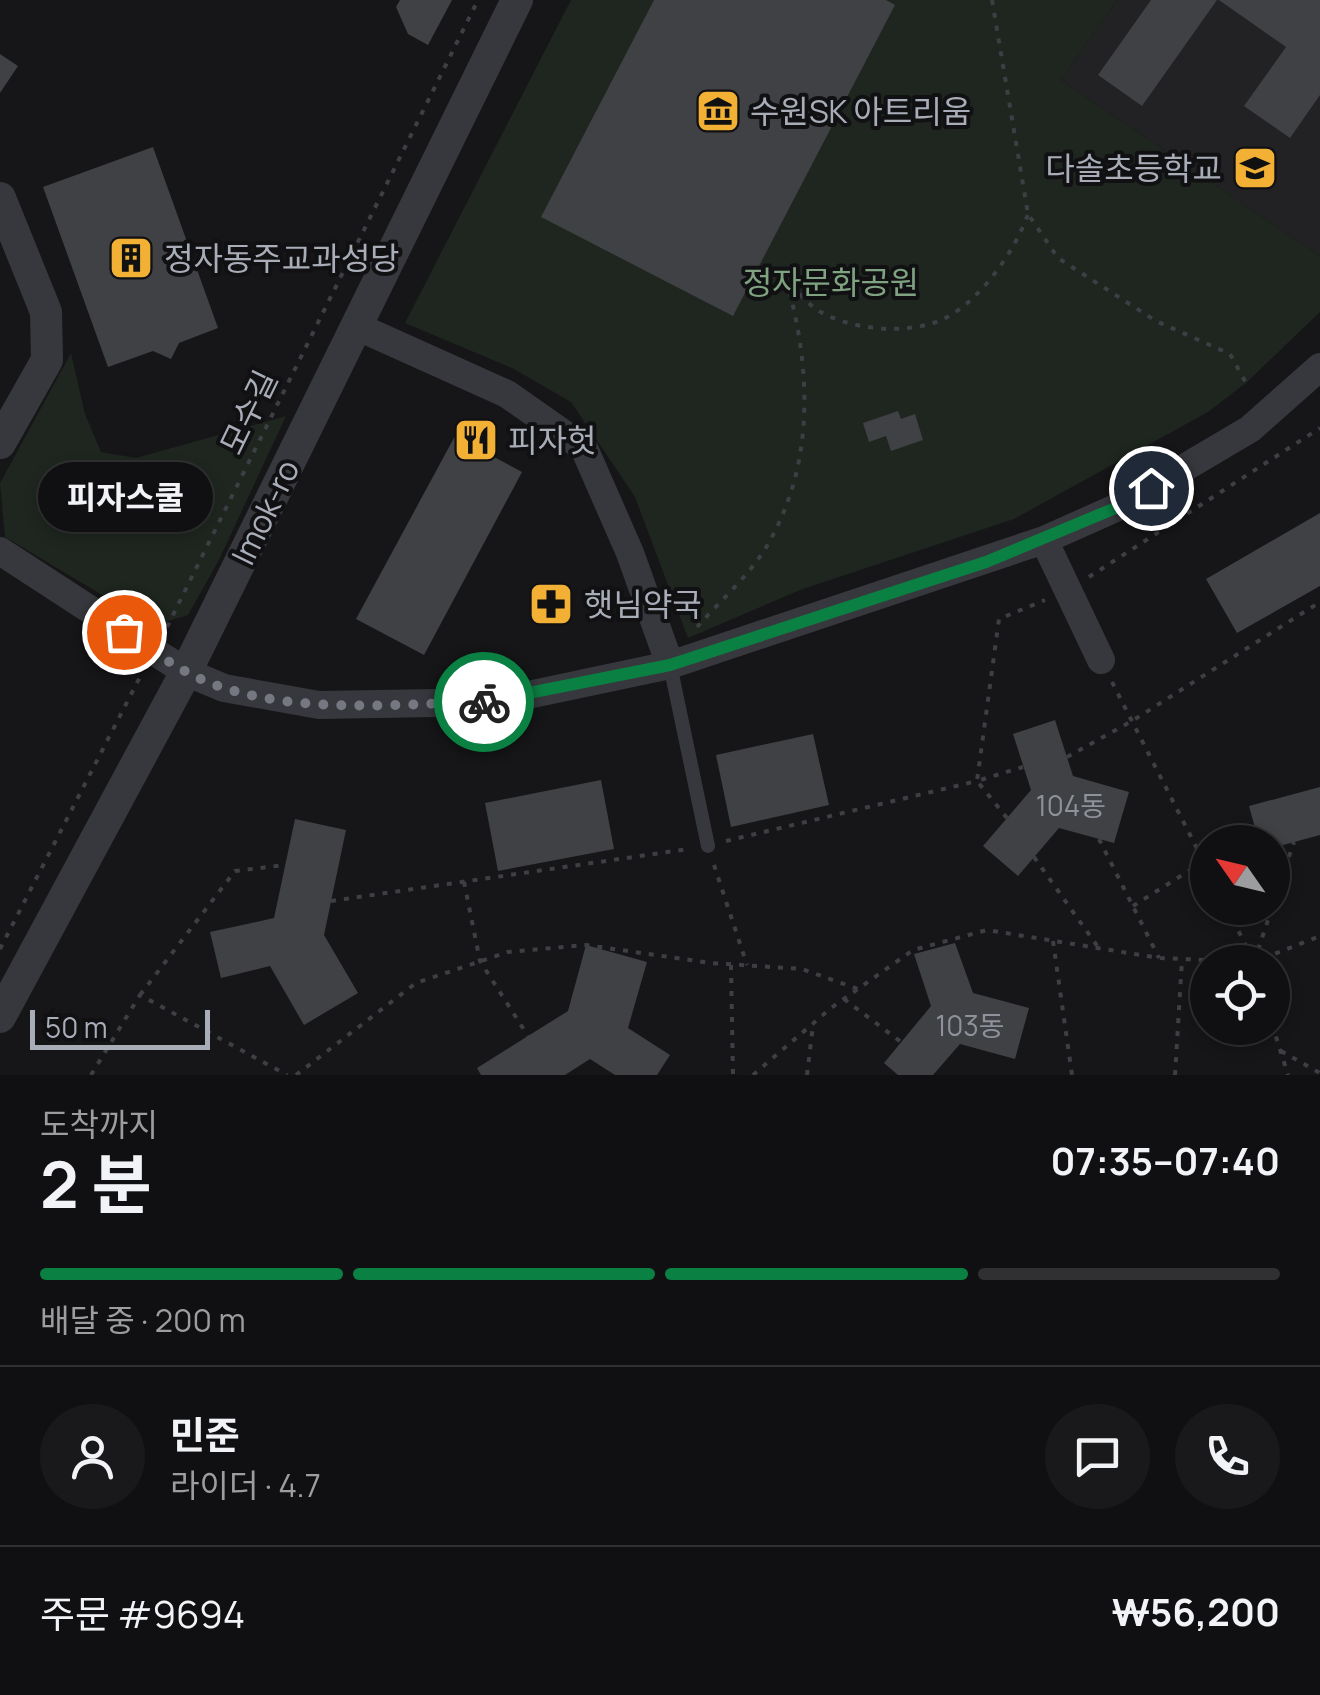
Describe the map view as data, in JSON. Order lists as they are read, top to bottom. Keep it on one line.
{"streets":{"street":["Imok-ro"],"path":["모수길"]},"parks":["정자문화공원"],"places":{"museum":["수원SK 아트리움"],"school or university":["다솔초등학교"],"building":["정자동주교과성당"],"restaurant":["피자헛"],"pharmacy":["햇님약국"],"other":["피자스쿨"]},"house_numbers":["104동","103동"],"scale_bar":"50 m","north":"top left","page":{"bubble":"피자스쿨","scale":"50 m","heading":["2 분","도착까지","07:35–07:40"],"panel":["민준","라이더 · 4.7","주문 #9694","₩56,200"],"bar":"배달 중 · 200 m"}}
